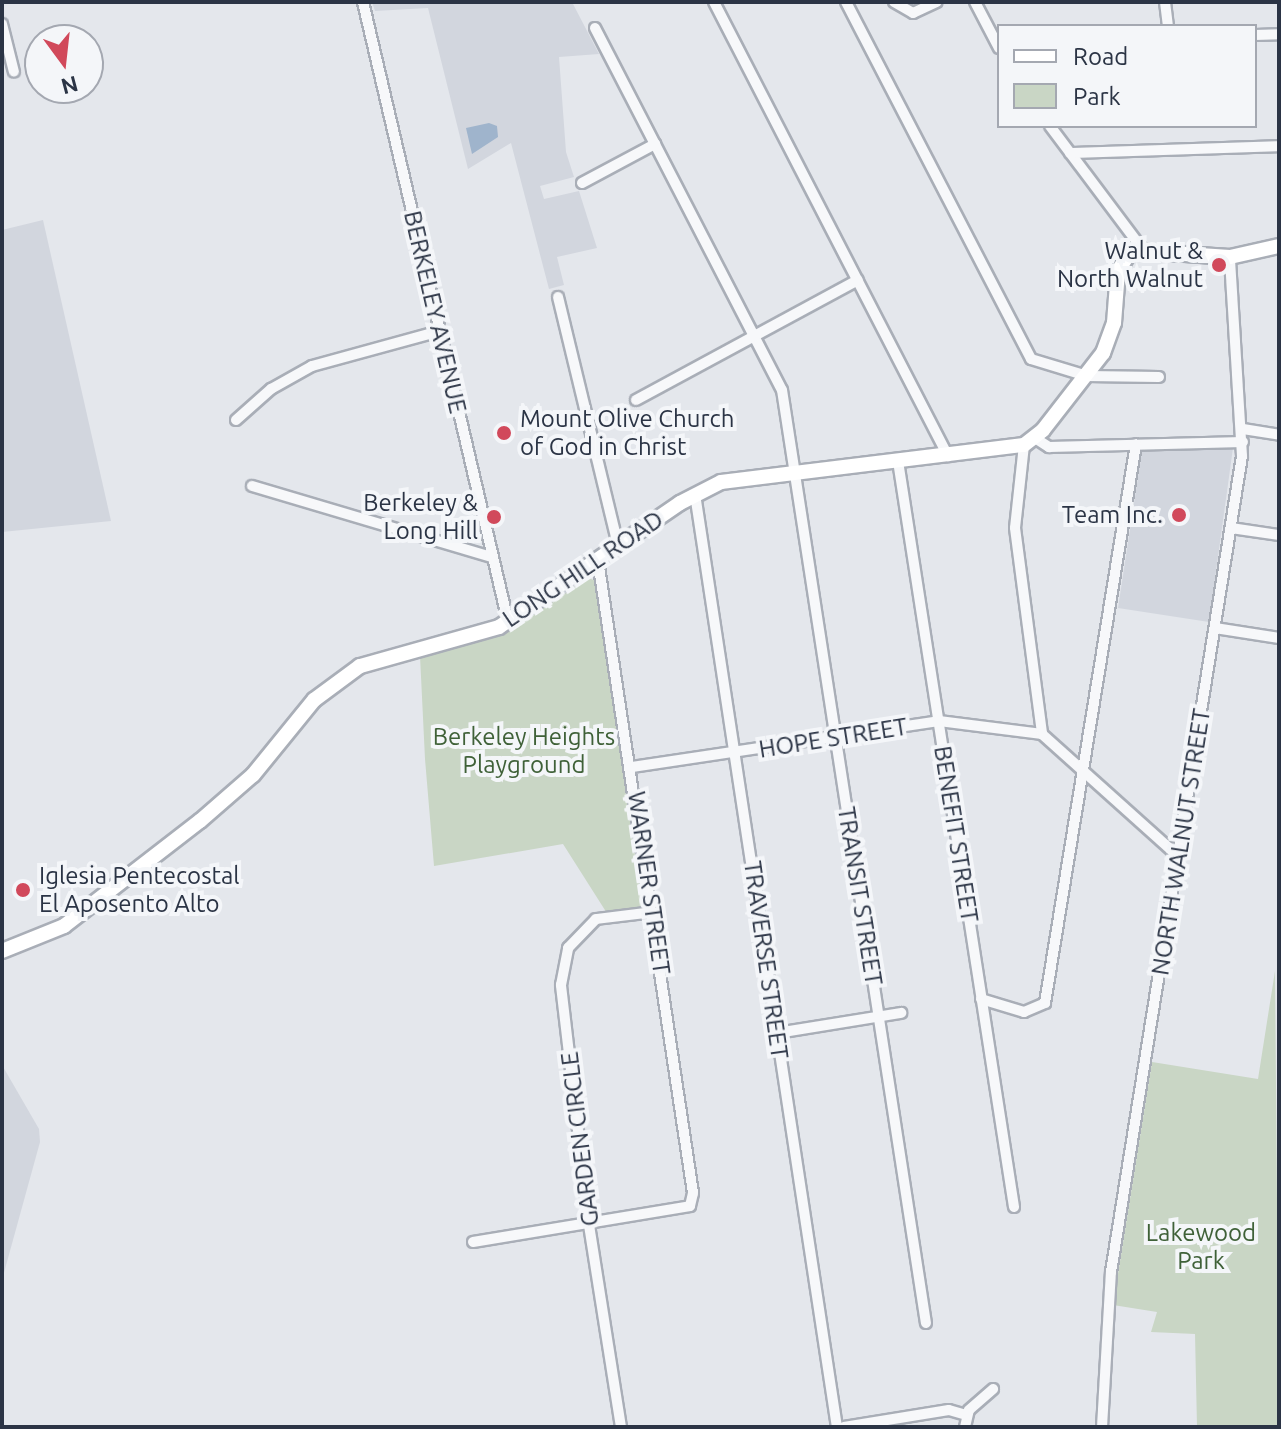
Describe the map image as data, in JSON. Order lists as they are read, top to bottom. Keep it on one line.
{"streets":{"main road":["LONG HILL ROAD"],"street":["BERKELEY AVENUE","HOPE STREET","BENEFIT STREET","NORTH WALNUT STREET","WARNER STREET","TRANSIT STREET","TRAVERSE STREET","GARDEN CIRCLE"]},"crossings":[["BERKELEY AVENUE","LONG HILL ROAD"],["LONG HILL ROAD","BENEFIT STREET"],["LONG HILL ROAD","WARNER STREET"],["LONG HILL ROAD","TRANSIT STREET"],["LONG HILL ROAD","TRAVERSE STREET"],["HOPE STREET","BENEFIT STREET"],["HOPE STREET","WARNER STREET"],["HOPE STREET","TRANSIT STREET"],["HOPE STREET","TRAVERSE STREET"],["WARNER STREET","GARDEN CIRCLE"]],"parks":["Berkeley Heights Playground","Lakewood Park"],"places":["Walnut & North Walnut","Mount Olive Church of God in Christ","Team Inc.","Berkeley & Long Hill","Iglesia Pentecostal El Aposento Alto"],"legend":["Road","Park"],"north":"bottom"}
